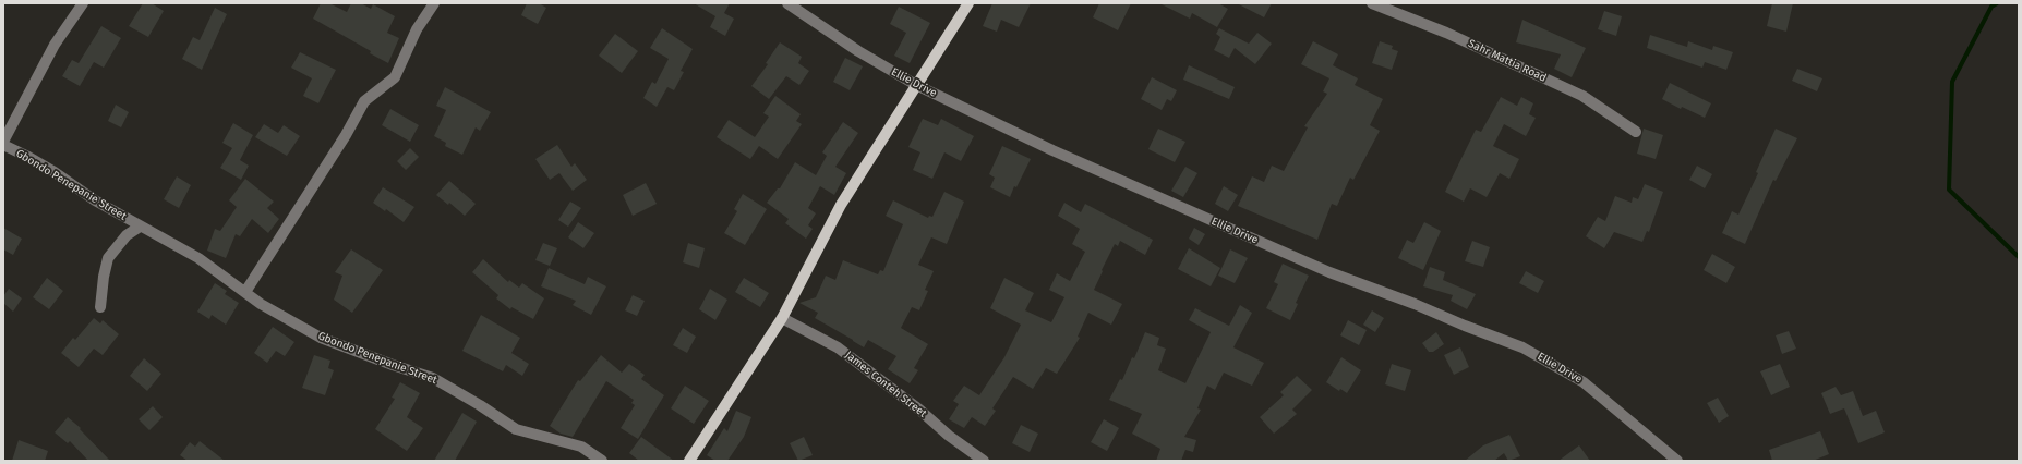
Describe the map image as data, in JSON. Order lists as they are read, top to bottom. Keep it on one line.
{"streets":{"street":["Sahr Mattia Road","Ellie Drive","Gbondo Penepanie Street","James Conteh Street"]}}
